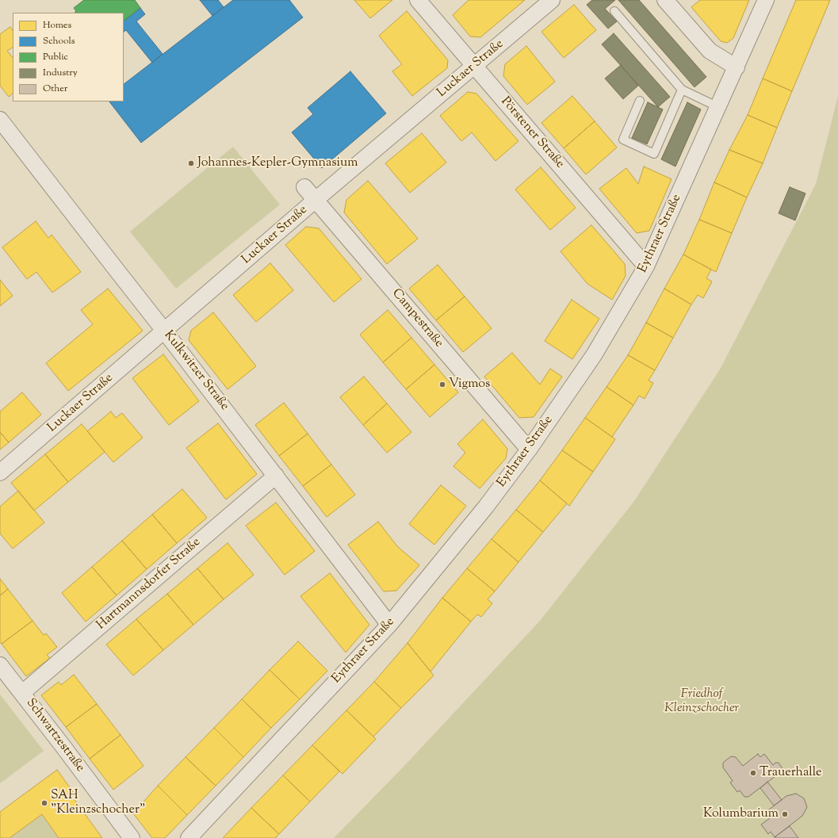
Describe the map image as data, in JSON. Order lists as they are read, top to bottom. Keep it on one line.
{"streets":{"street":["Luckaer Straße","Pörstener Straße","Eythraer Straße","Campestraße","Kulkwitzer Straße","Hartmannsdorfer Straße","Schwartzestraße"]},"crossings":[["Luckaer Straße","Pörstener Straße"],["Luckaer Straße","Campestraße"],["Luckaer Straße","Kulkwitzer Straße"],["Pörstener Straße","Eythraer Straße"],["Eythraer Straße","Campestraße"],["Eythraer Straße","Kulkwitzer Straße"],["Kulkwitzer Straße","Hartmannsdorfer Straße"],["Hartmannsdorfer Straße","Schwartzestraße"]],"parks":["Friedhof Kleinzschocher"],"places":["Johannes-Kepler-Gymnasium","Vigmos","Trauerhalle","SAH \"Kleinzschocher\"","Kolumbarium"],"legend":["Homes","Schools","Public","Industry","Other"]}
